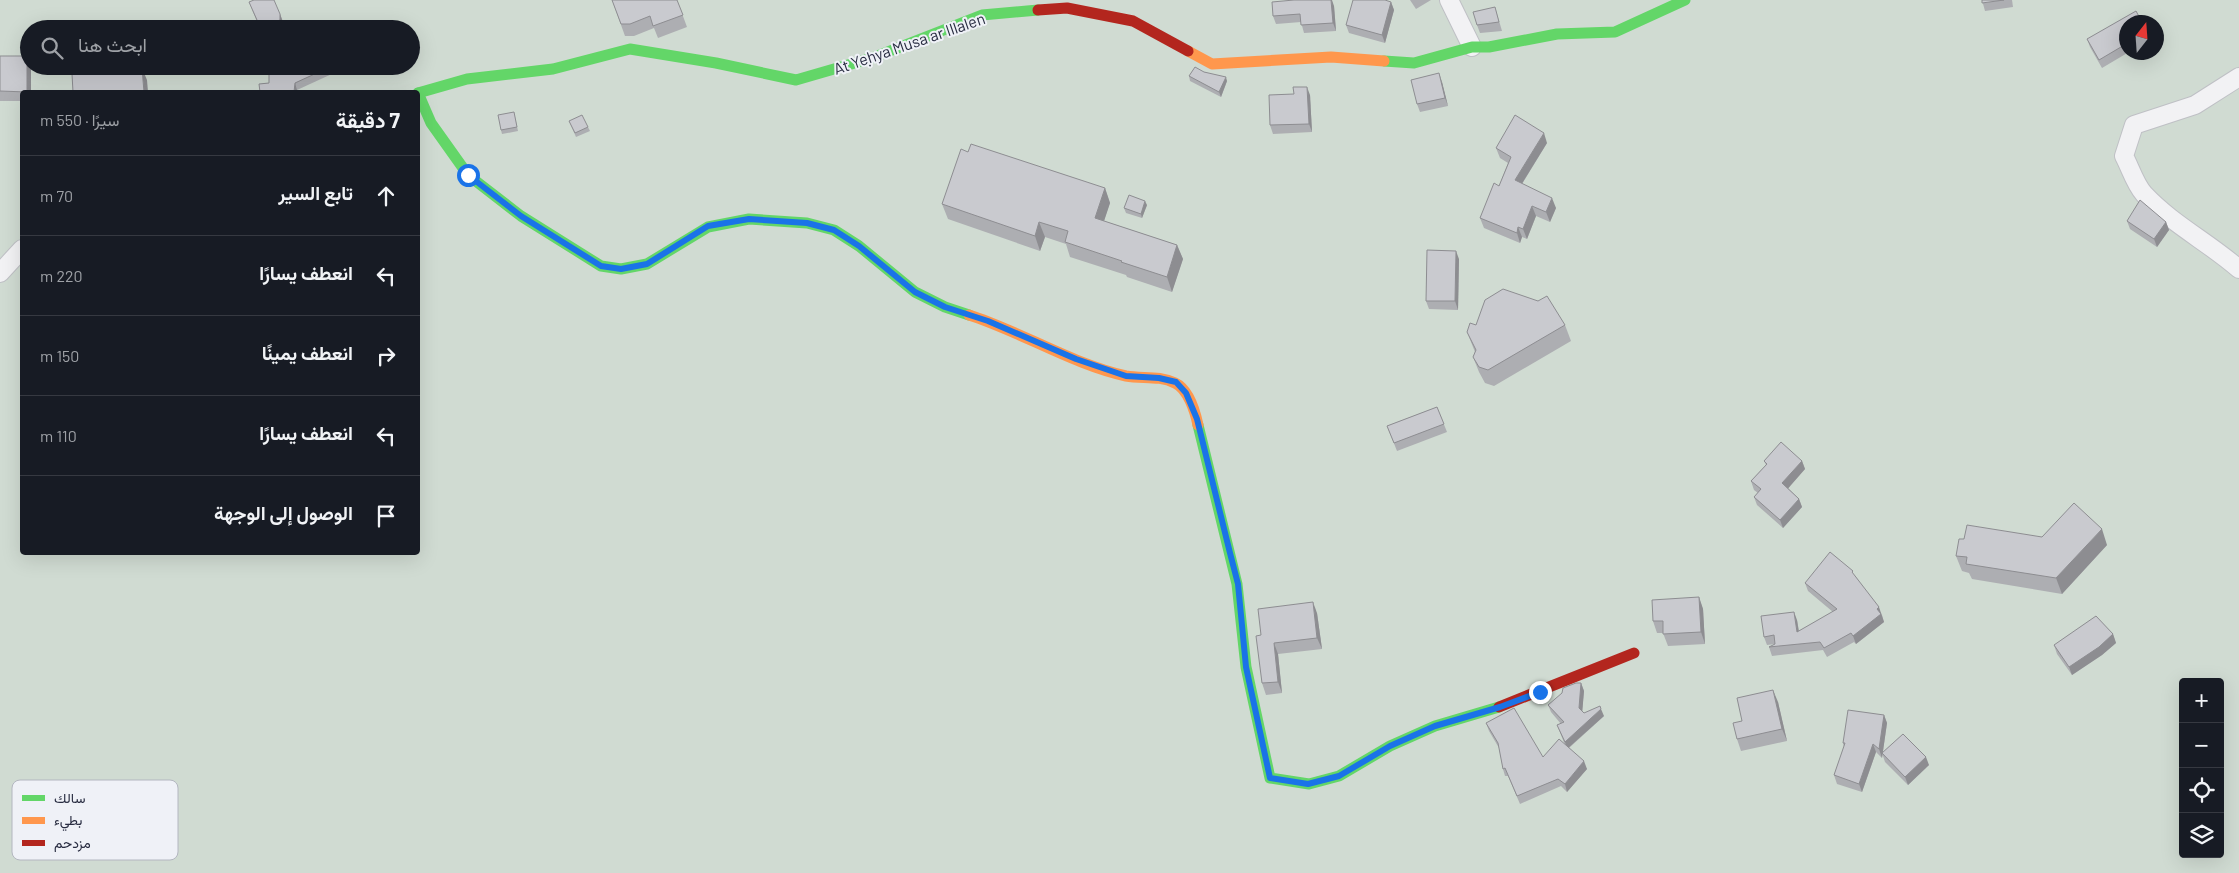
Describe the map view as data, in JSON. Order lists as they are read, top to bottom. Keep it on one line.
{"streets":{"street":["At Yeḥya Musa ar Illalen"]},"legend":["سالك","بطيء","مزدحم"],"north":"top","page":{"search":"ابحث هنا","heading":["7 دقيقة","سيرًا · 550 m"],"list":[["تابع السير","70 m"],["انعطف يسارًا","220 m"],["انعطف يمينًا","150 m"],["انعطف يسارًا","110 m"],"الوصول إلى الوجهة"],"map_buttons":["+","−"]}}
